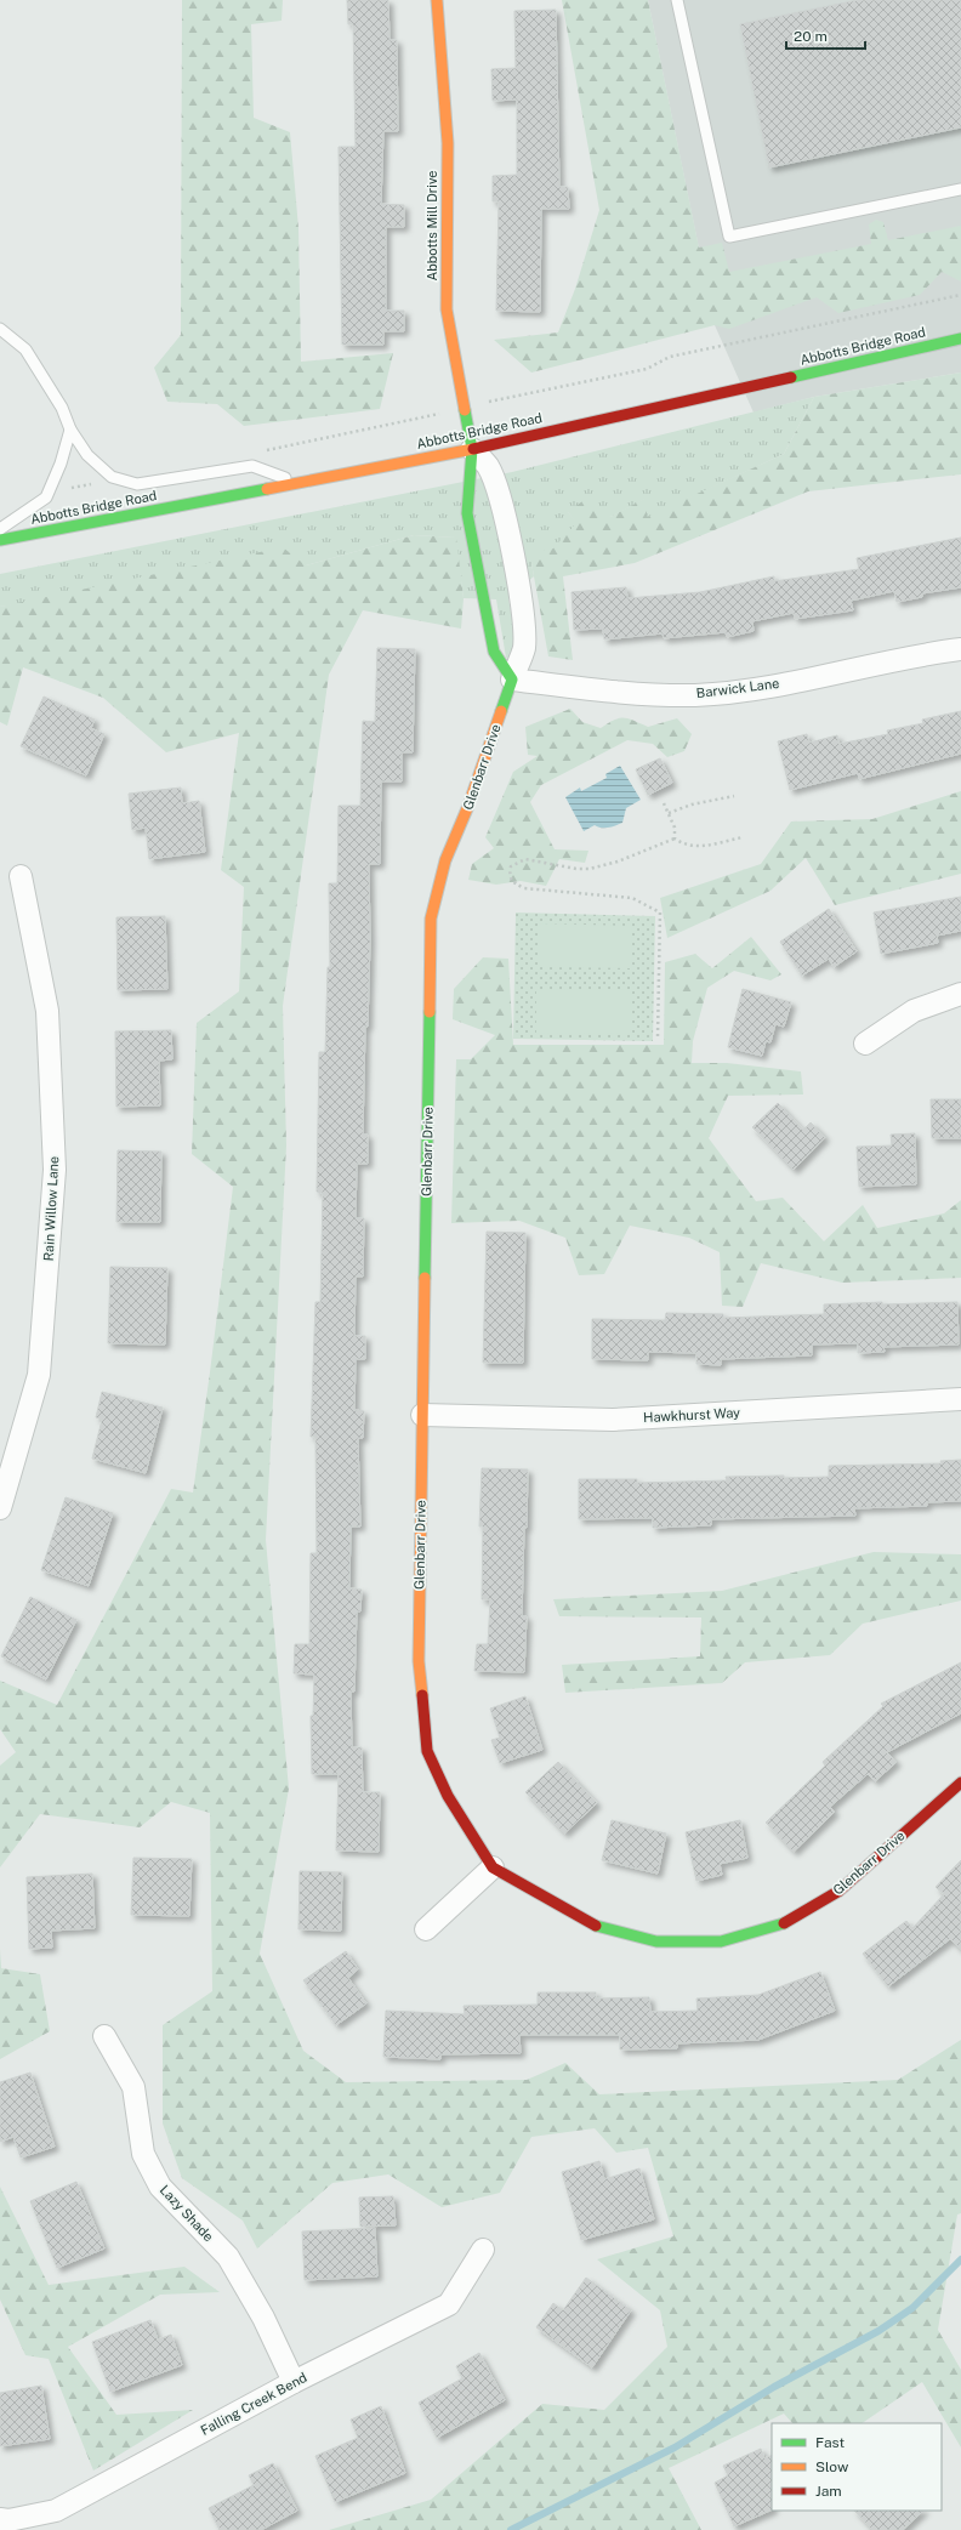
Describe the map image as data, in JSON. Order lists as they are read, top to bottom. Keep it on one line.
{"streets":{"street":["Abbotts Mill Drive","Abbotts Bridge Road","Barwick Lane","Glenbarr Drive","Rain Willow Lane","Hawkhurst Way","Lazy Shade","Falling Creek Bend"]},"crossings":[["Abbotts Mill Drive","Abbotts Bridge Road"],["Abbotts Mill Drive","Glenbarr Drive"],["Abbotts Bridge Road","Glenbarr Drive"],["Barwick Lane","Glenbarr Drive"],["Glenbarr Drive","Hawkhurst Way"],["Lazy Shade","Falling Creek Bend"]],"legend":["Fast","Slow","Jam"],"scale_bar":"20 m"}
